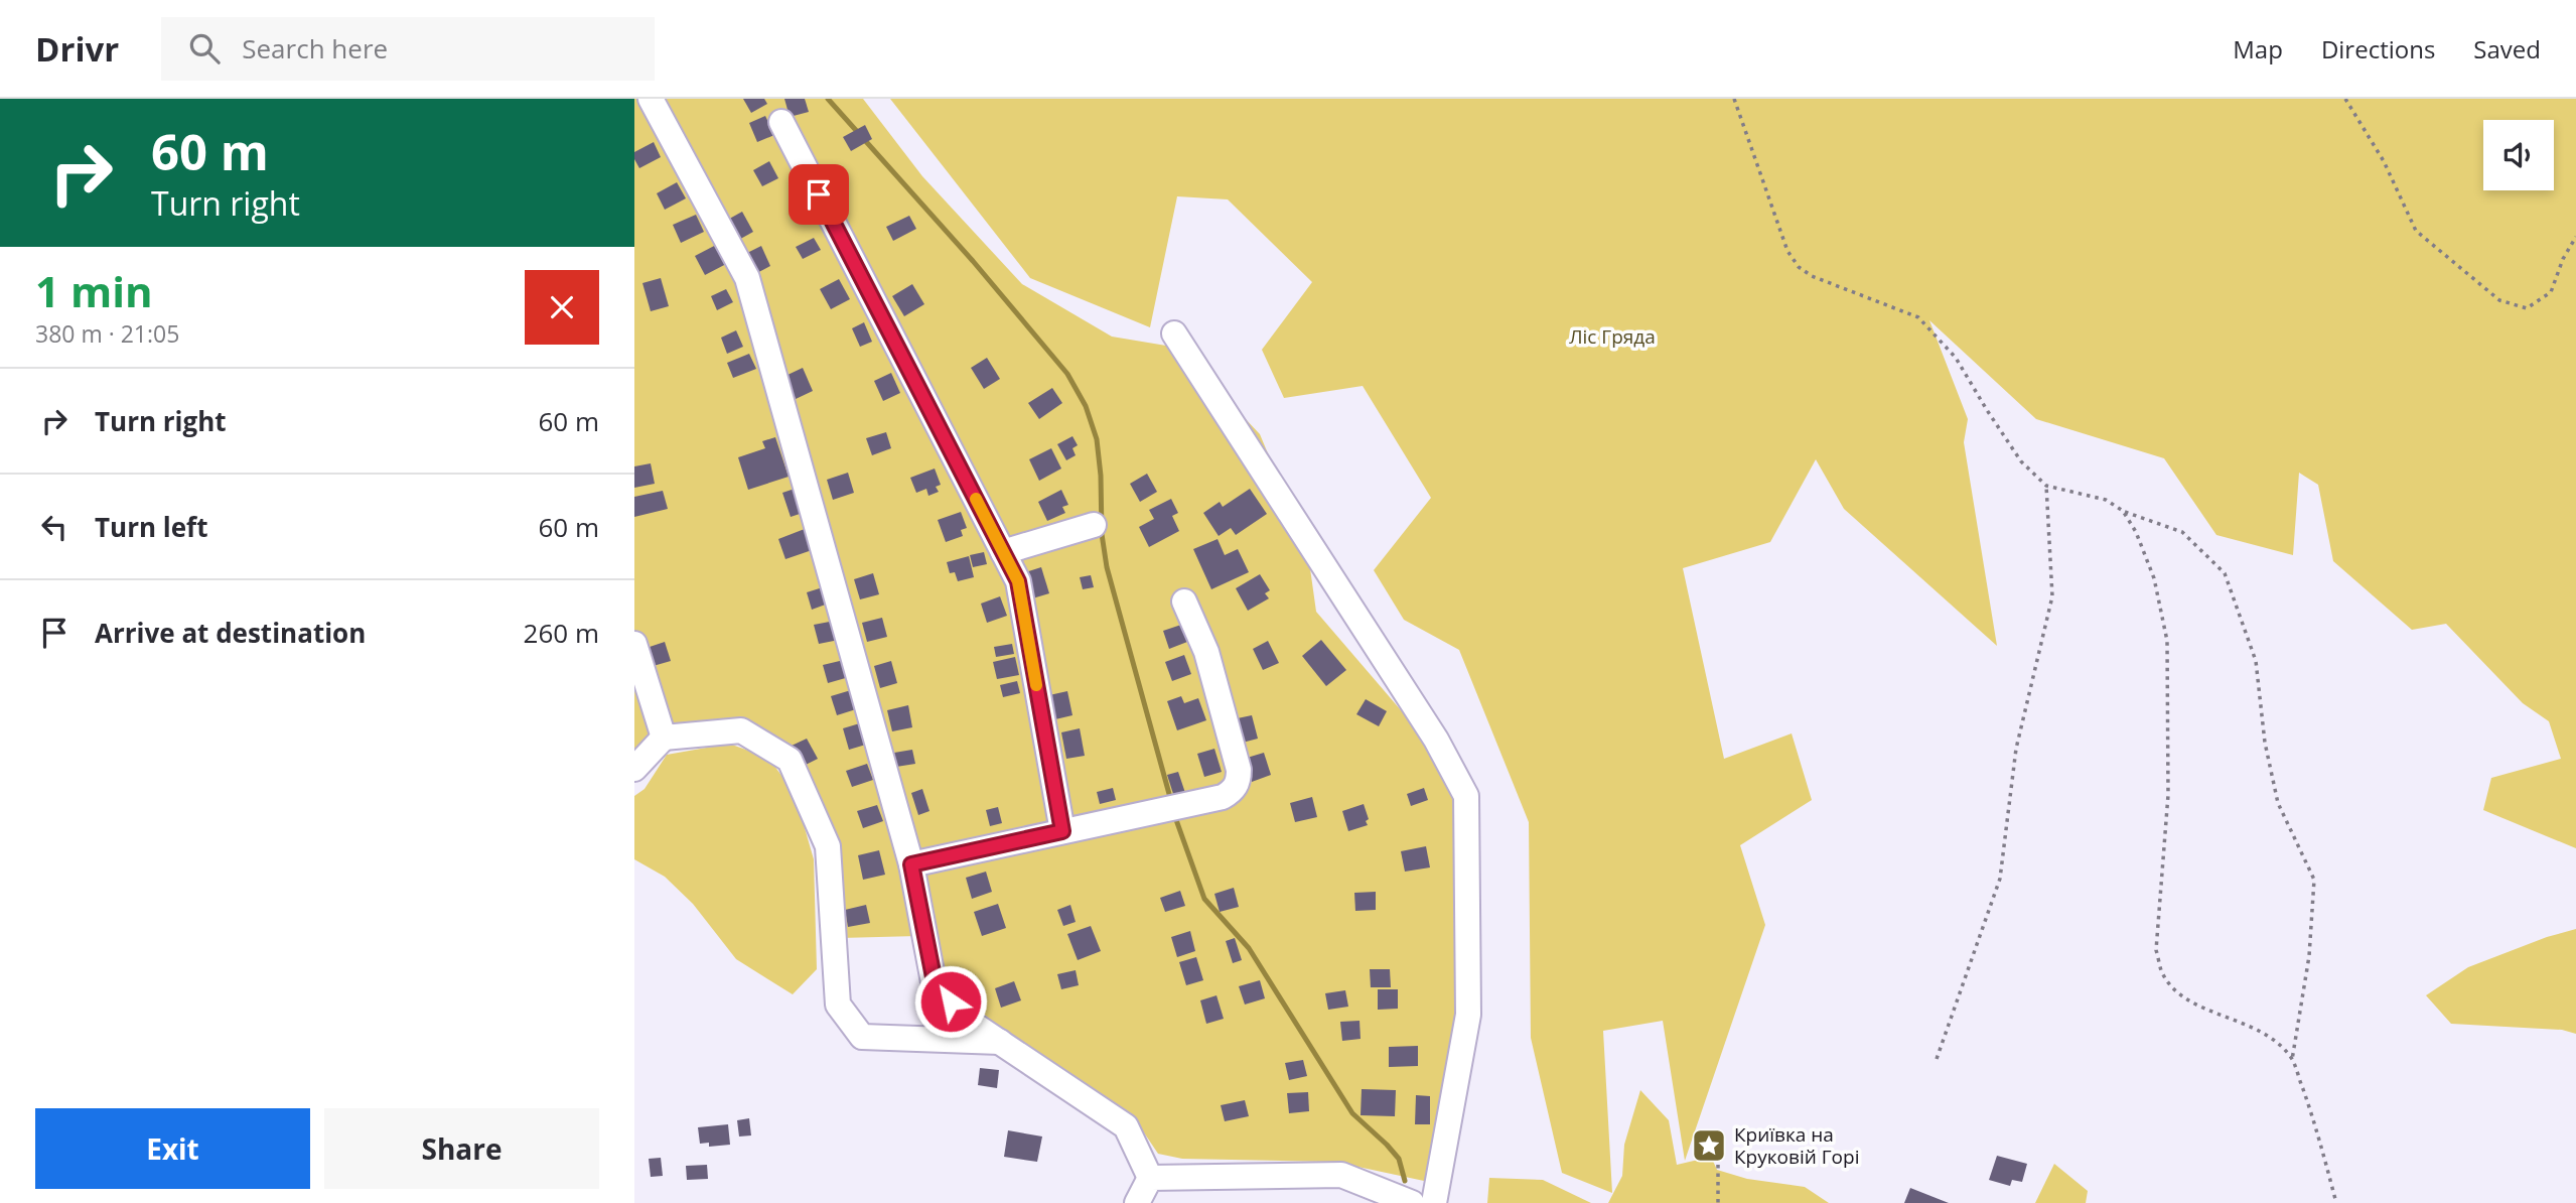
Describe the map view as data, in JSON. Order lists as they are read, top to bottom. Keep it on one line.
{"parks":["Ліс Гряда"],"places":{"place":["Криївка на Круковій Горі"]},"page":{"header":"Drivr","search":"Search here","nav":["Map","Directions","Saved"],"turn":["60 m","Turn right"],"heading":["1 min","380 m · 21:05"],"list":[{"name":"Turn right","value":"60 m"},{"name":"Turn left","value":"60 m"},{"name":"Arrive at destination","value":"260 m"}],"buttons":["Exit","Share"]}}
